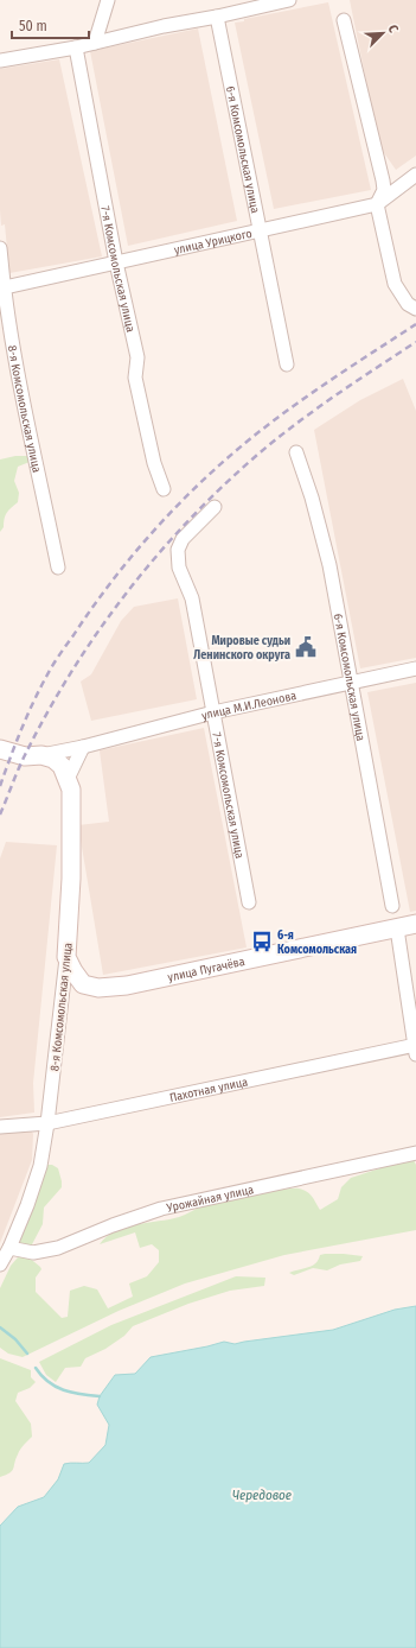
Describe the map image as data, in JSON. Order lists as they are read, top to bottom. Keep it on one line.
{"streets":{"main road":["8-я Комсомольская улица","улица Пугачёва"],"street":["6-я Комсомольская улица","улица Урицкого","7-я Комсомольская улица","улица М.И.Леонова","Пахотная улица","Урожайная улица"]},"crossings":[["6-я Комсомольская улица","улица Урицкого"],["6-я Комсомольская улица","улица М.И.Леонова"],["улица Урицкого","7-я Комсомольская улица"],["улица Урицкого","8-я Комсомольская улица"],["7-я Комсомольская улица","улица М.И.Леонова"],["8-я Комсомольская улица","Пахотная улица"],["8-я Комсомольская улица","Урожайная улица"]],"water":["Чередовое"],"places":{"public building":["Мировые судьи Ленинского округа"],"bus stop":["6-я Комсомольская"]},"scale_bar":"50 m","north":"top right"}
